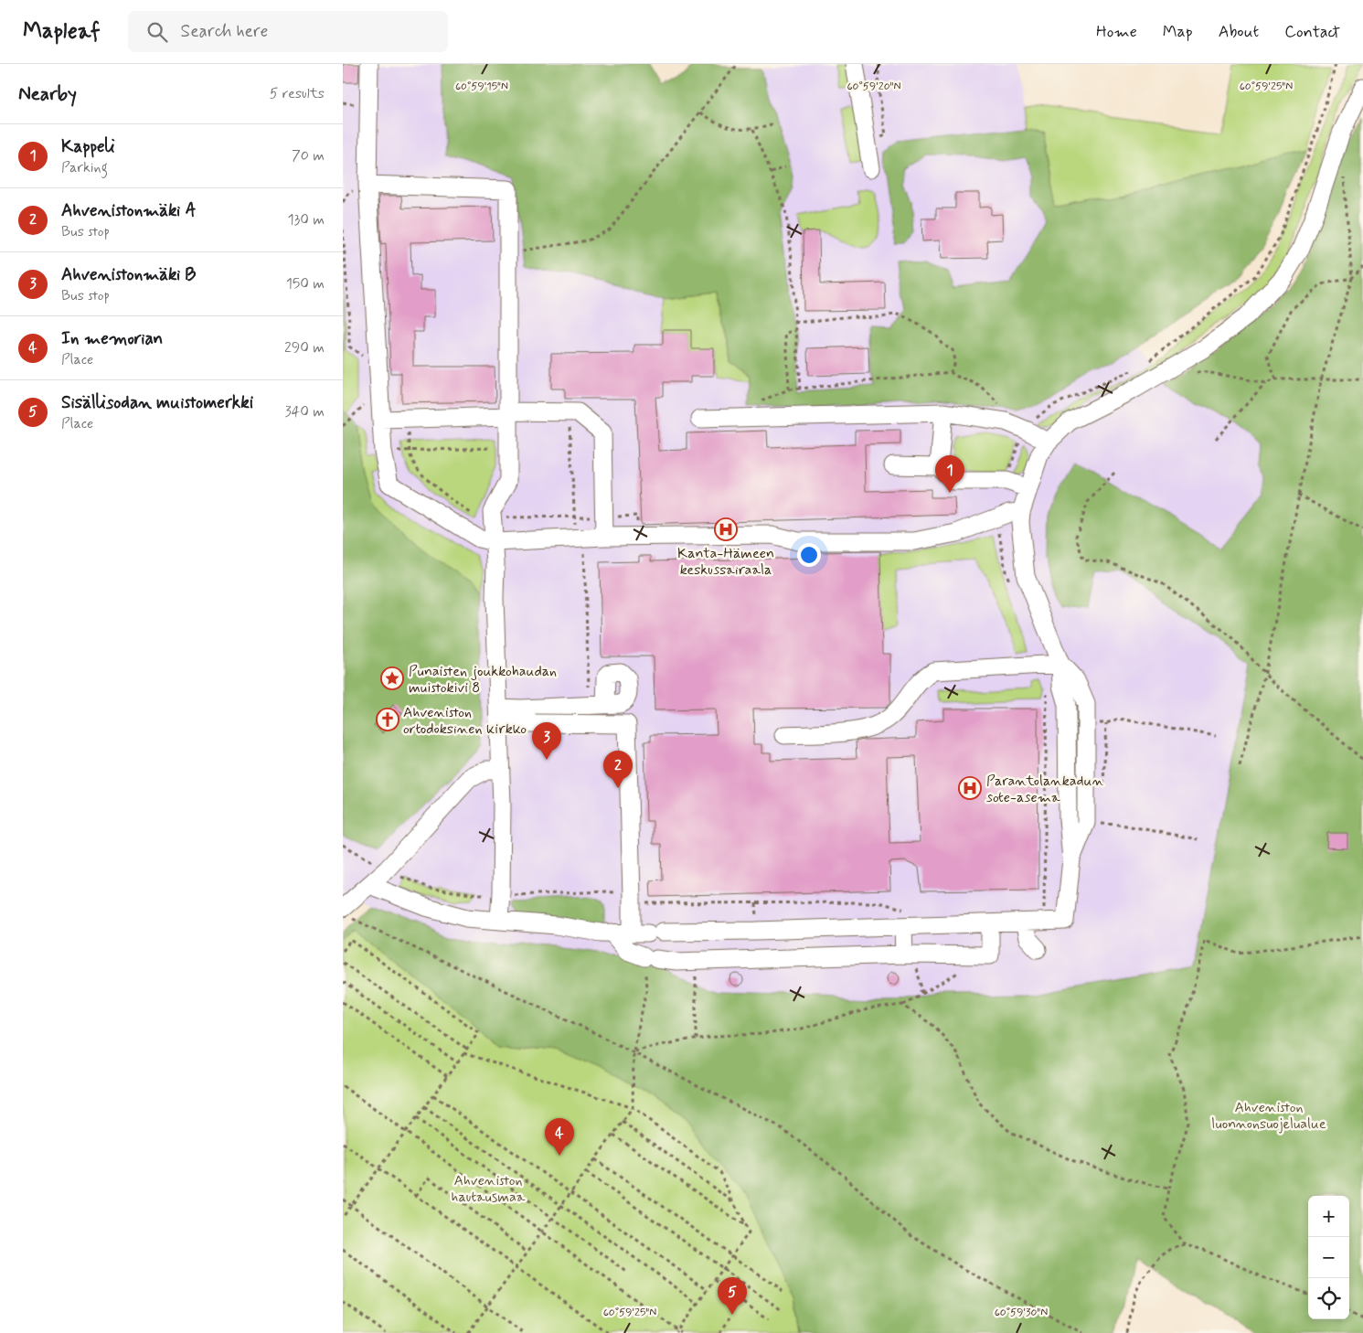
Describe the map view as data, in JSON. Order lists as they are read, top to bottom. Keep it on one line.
{"parks":["Ahveniston luonnonsuojelualue","Ahveniston hautausmaa"],"places":{"hospital":["Kanta-Hämeen keskussairaala","Parantolankadun sote-asema"],"place":["Punaisten joukkohaudan muistokivi 8"],"church":["Ahveniston ortodoksinen kirkko"]},"page":{"header":"Mapleaf","search":"Search here","nav":["Home","Map","About","Contact"],"heading":["Nearby","5 results"],"list":[{"mark":"1","name":"Kappeli","note":"Parking","value":"70 m"},{"mark":"2","name":"Ahvenistonmäki A","note":"Bus stop","value":"130 m"},{"mark":"3","name":"Ahvenistonmäki B","note":"Bus stop","value":"150 m"},{"mark":"4","name":"In memorian","note":"Place","value":"290 m"},{"mark":"5","name":"Sisällisodan muistomerkki","note":"Place","value":"340 m"}],"pins":["1","3","2","4","5"],"map_buttons":["+","−"]},"coordinates":["60°59'15\"N","60°59'20\"N","60°59'25\"N","60°59'30\"N"]}
